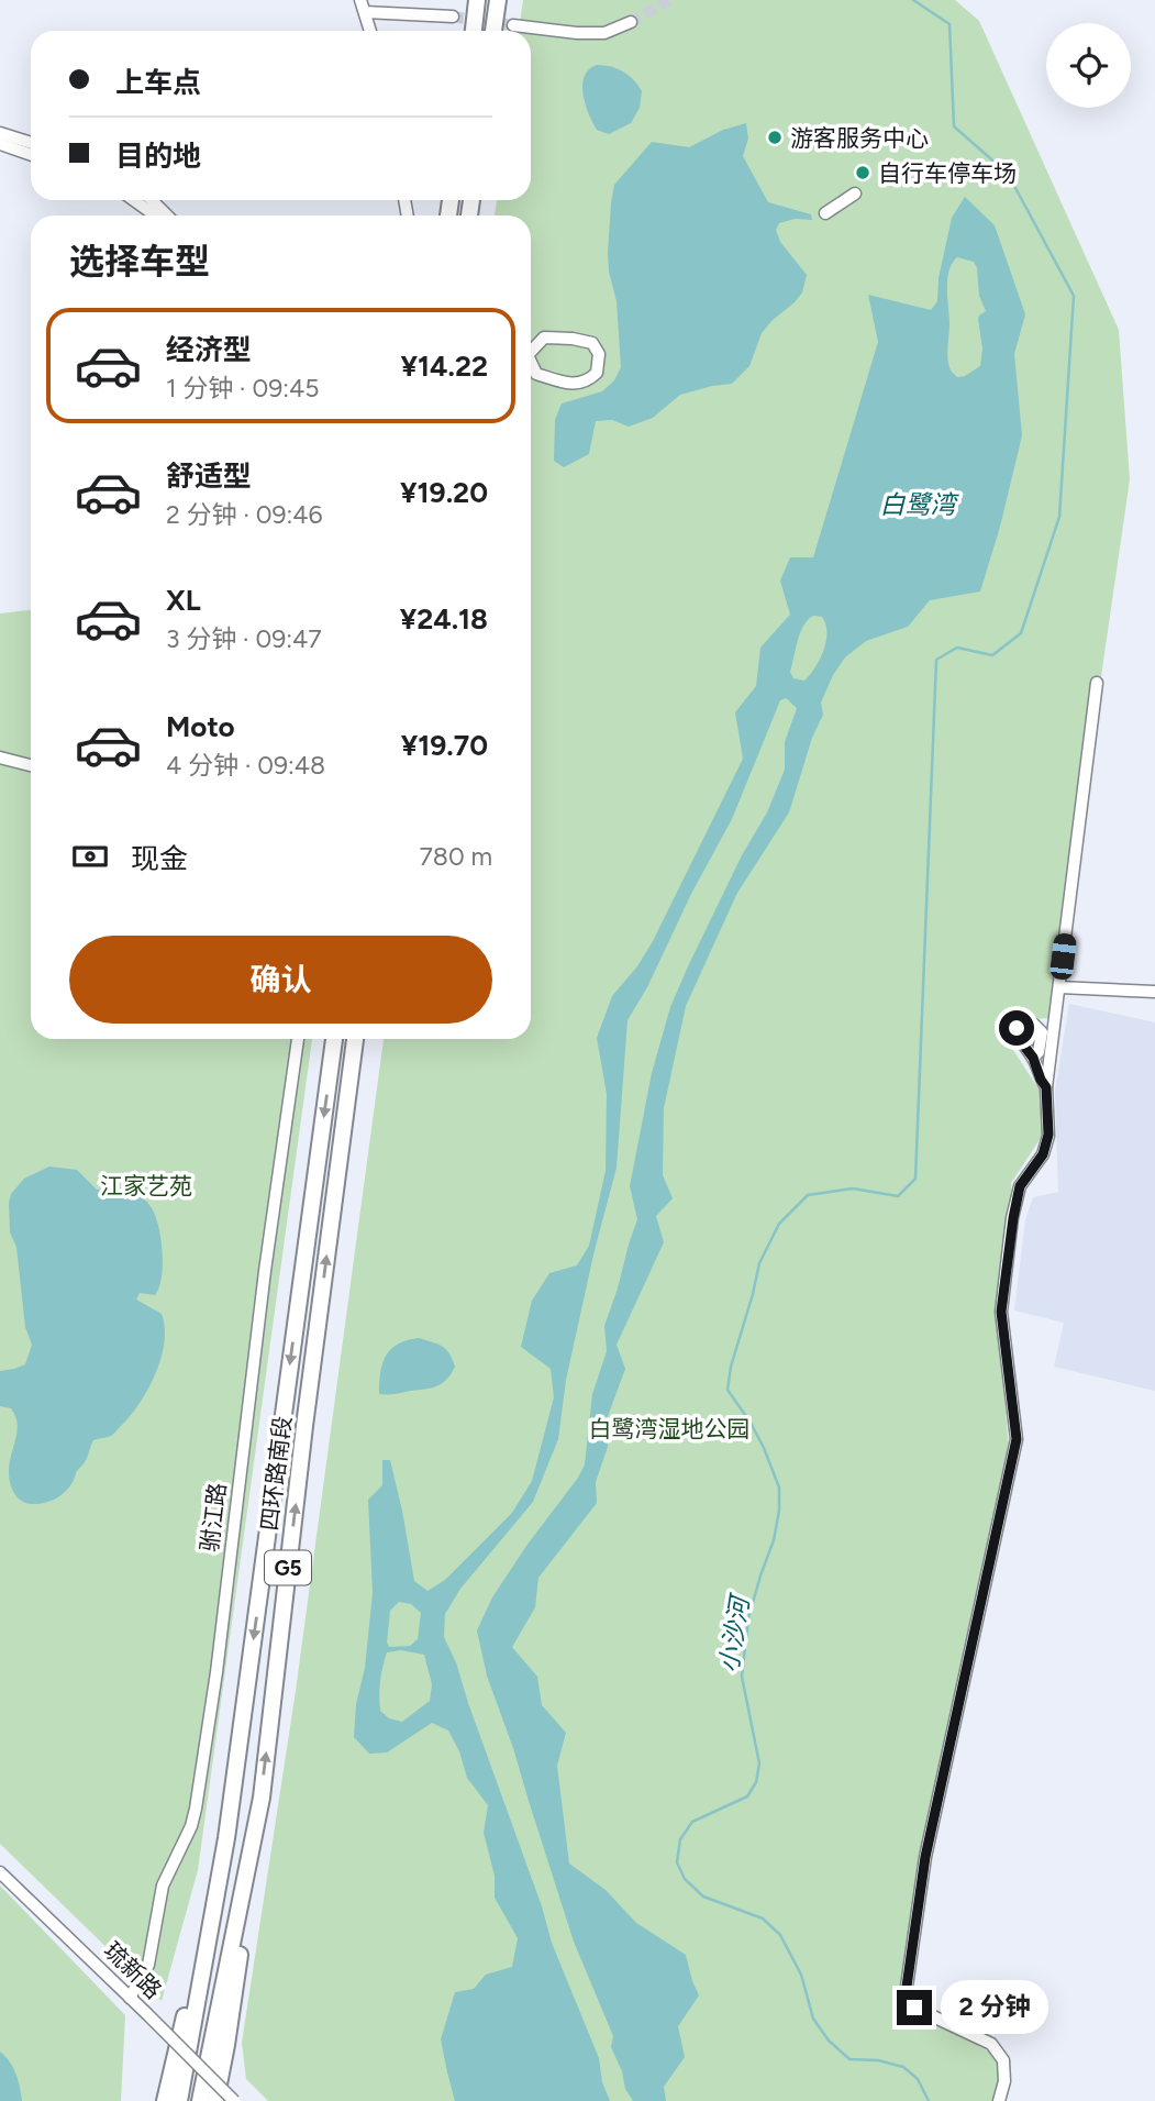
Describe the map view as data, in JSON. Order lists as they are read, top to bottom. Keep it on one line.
{"streets":{"highway":["四环路南段","G5"],"street":["驸江路","琉新路"]},"crossings":[["驸江路","琉新路"]],"water":["白鹭湾","小沙河"],"parks":["江家艺苑","白鹭湾湿地公园"],"places":["游客服务中心","自行车停车场"],"page":{"banner":["上车点","目的地"],"heading":"选择车型","list":[{"name":"经济型","note":"1 分钟 · 09:45","value":"¥14.22"},{"name":"舒适型","note":"2 分钟 · 09:46","value":"¥19.20"},{"name":"XL","note":"3 分钟 · 09:47","value":"¥24.18"},{"name":"Moto","note":"4 分钟 · 09:48","value":"¥19.70"}],"pay":["现金","780 m"],"buttons":"确认","bubble":"2 分钟"}}
